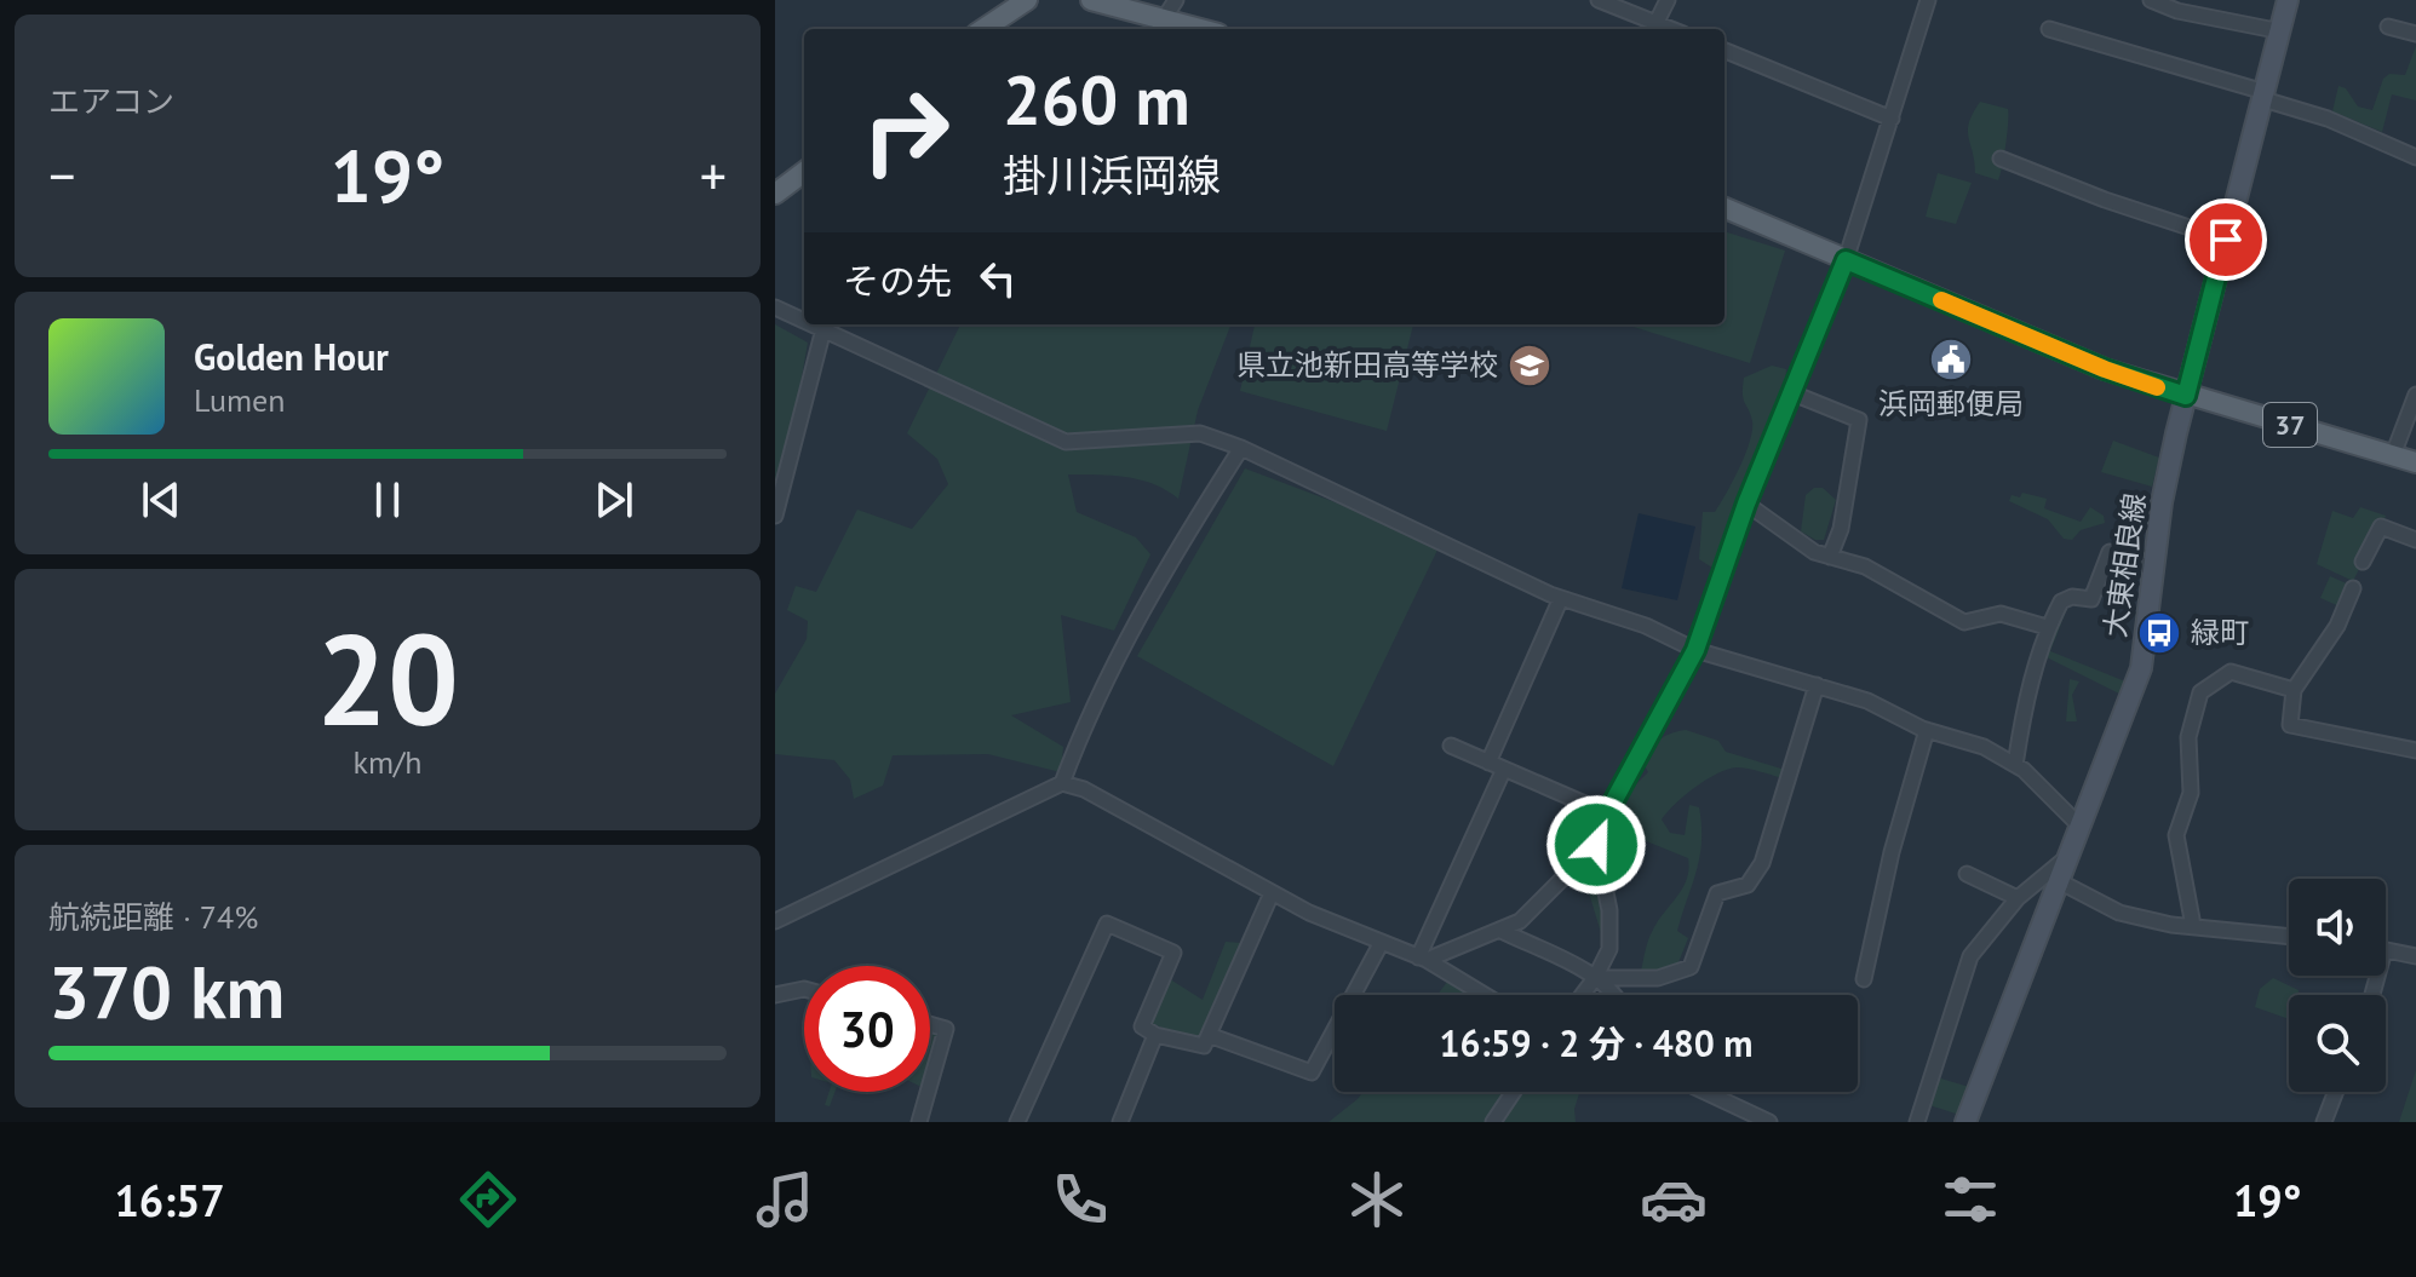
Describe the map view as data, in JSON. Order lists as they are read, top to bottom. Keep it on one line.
{"streets":{"main road":["37","大東相良線"]},"crossings":[["37","大東相良線"]],"places":{"public building":["浜岡郵便局"],"school or university":["県立池新田高等学校"],"bus stop":["緑町"]},"page":{"tile":["エアコン",["20","km/h"],["航続距離 · 74%","370 km"]],"turn":["260 m","掛川浜岡線"],"heat":["−","19°","+"],"then":"その先","song":["Golden Hour","Lumen"],"limit":"30","trip":"16:59 · 2 分 · 480 m","tabs":["16:57","19°"]}}
